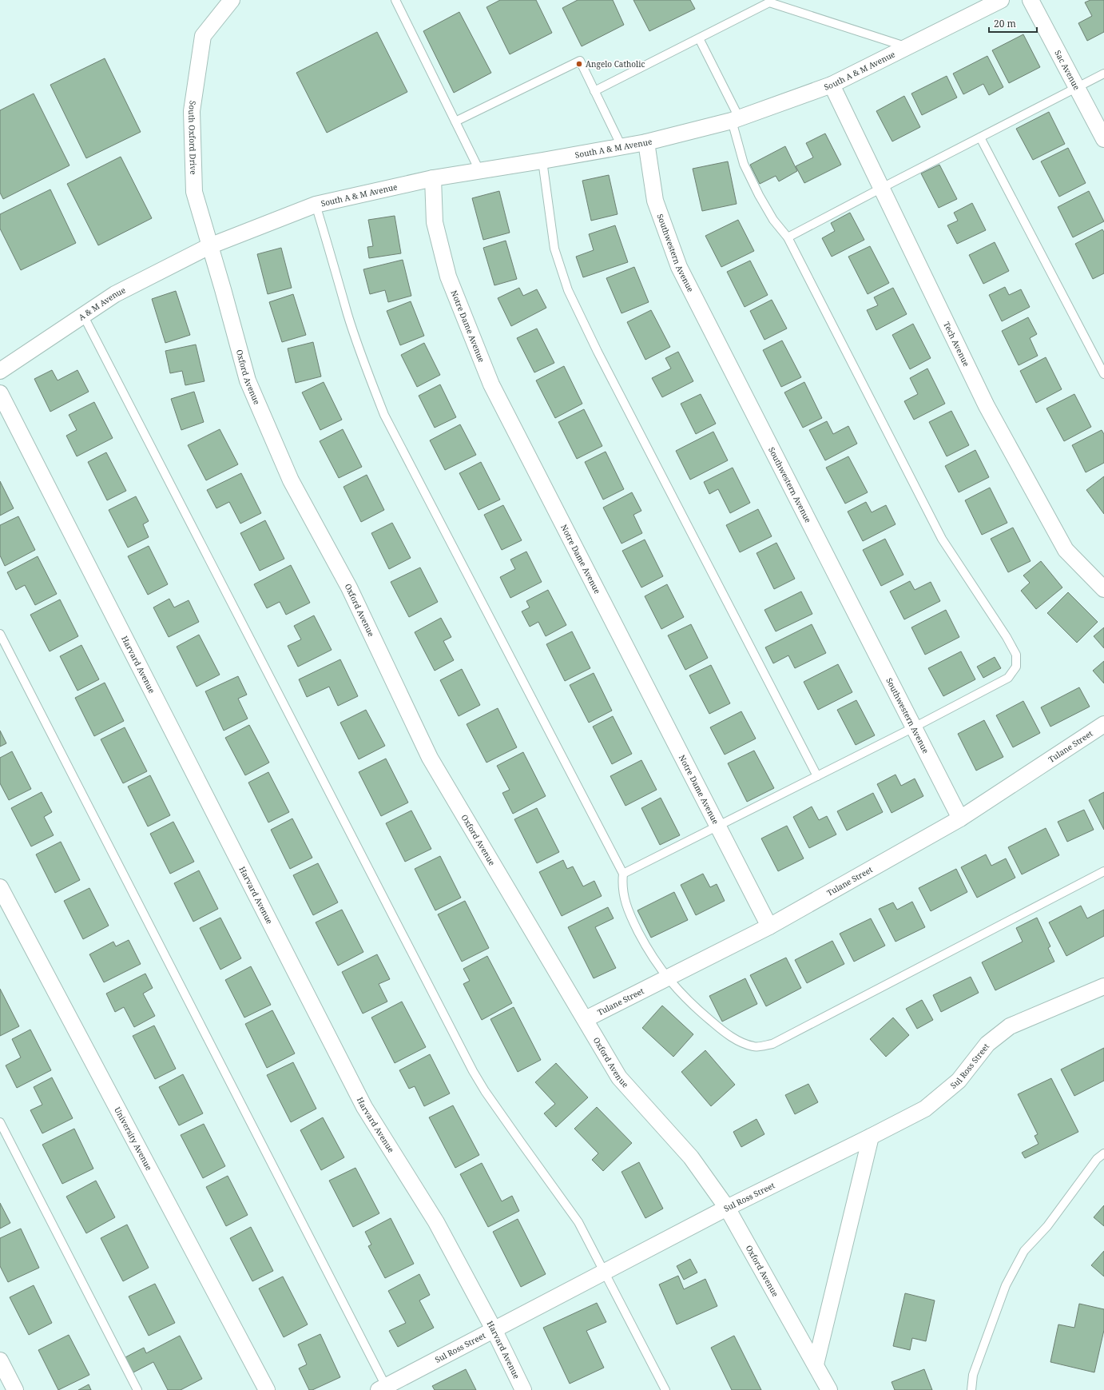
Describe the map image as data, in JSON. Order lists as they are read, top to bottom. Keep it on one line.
{"streets":{"street":["Sac Avenue","South A & M Avenue","South Oxford Drive","Southwestern Avenue","A & M Avenue","Notre Dame Avenue","Tech Avenue","Oxford Avenue","Harvard Avenue","Tulane Street","Sul Ross Street","University Avenue"]},"crossings":[["South A & M Avenue","South Oxford Drive"],["South A & M Avenue","Southwestern Avenue"],["South A & M Avenue","A & M Avenue"],["South A & M Avenue","Notre Dame Avenue"],["South A & M Avenue","Tech Avenue"],["South A & M Avenue","Oxford Avenue"],["South Oxford Drive","A & M Avenue"],["South Oxford Drive","Oxford Avenue"],["Southwestern Avenue","Tulane Street"],["A & M Avenue","Oxford Avenue"],["Notre Dame Avenue","Tulane Street"],["Oxford Avenue","Tulane Street"],["Oxford Avenue","Sul Ross Street"],["Harvard Avenue","Sul Ross Street"]],"places":["Angelo Catholic"],"scale_bar":"20 m"}
